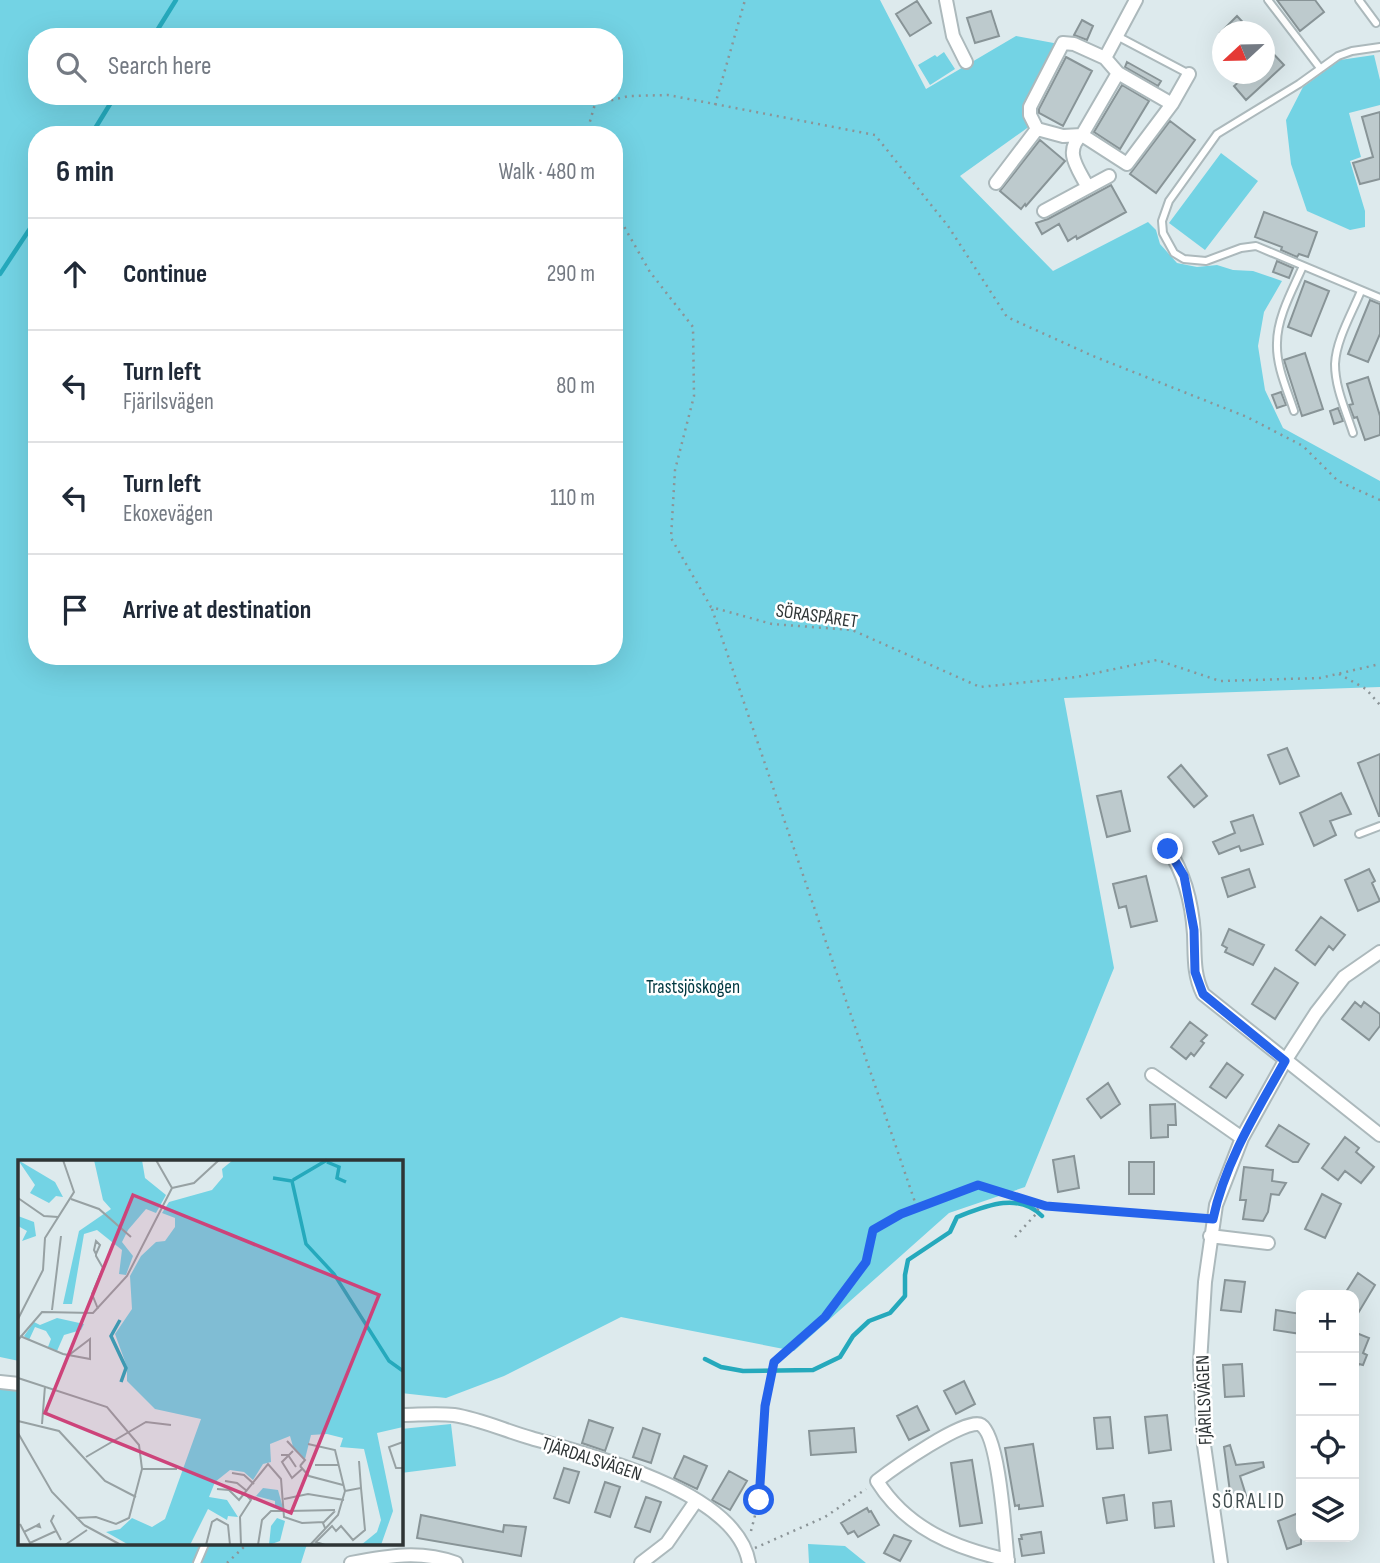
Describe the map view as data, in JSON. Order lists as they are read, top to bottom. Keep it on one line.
{"streets":{"street":["FJÄRILSVÄGEN","TJÄRDALSVÄGEN"],"path":["SÖRASPÅRET"]},"districts":["SÖRALID"],"parks":["Trastsjöskogen"],"north":"left","page":{"search":"Search here","heading":["6 min","Walk · 480 m"],"list":[["Continue","290 m"],["Turn left","Fjärilsvägen","80 m"],["Turn left","Ekoxevägen","110 m"],"Arrive at destination"],"map_buttons":["+","−"]}}
